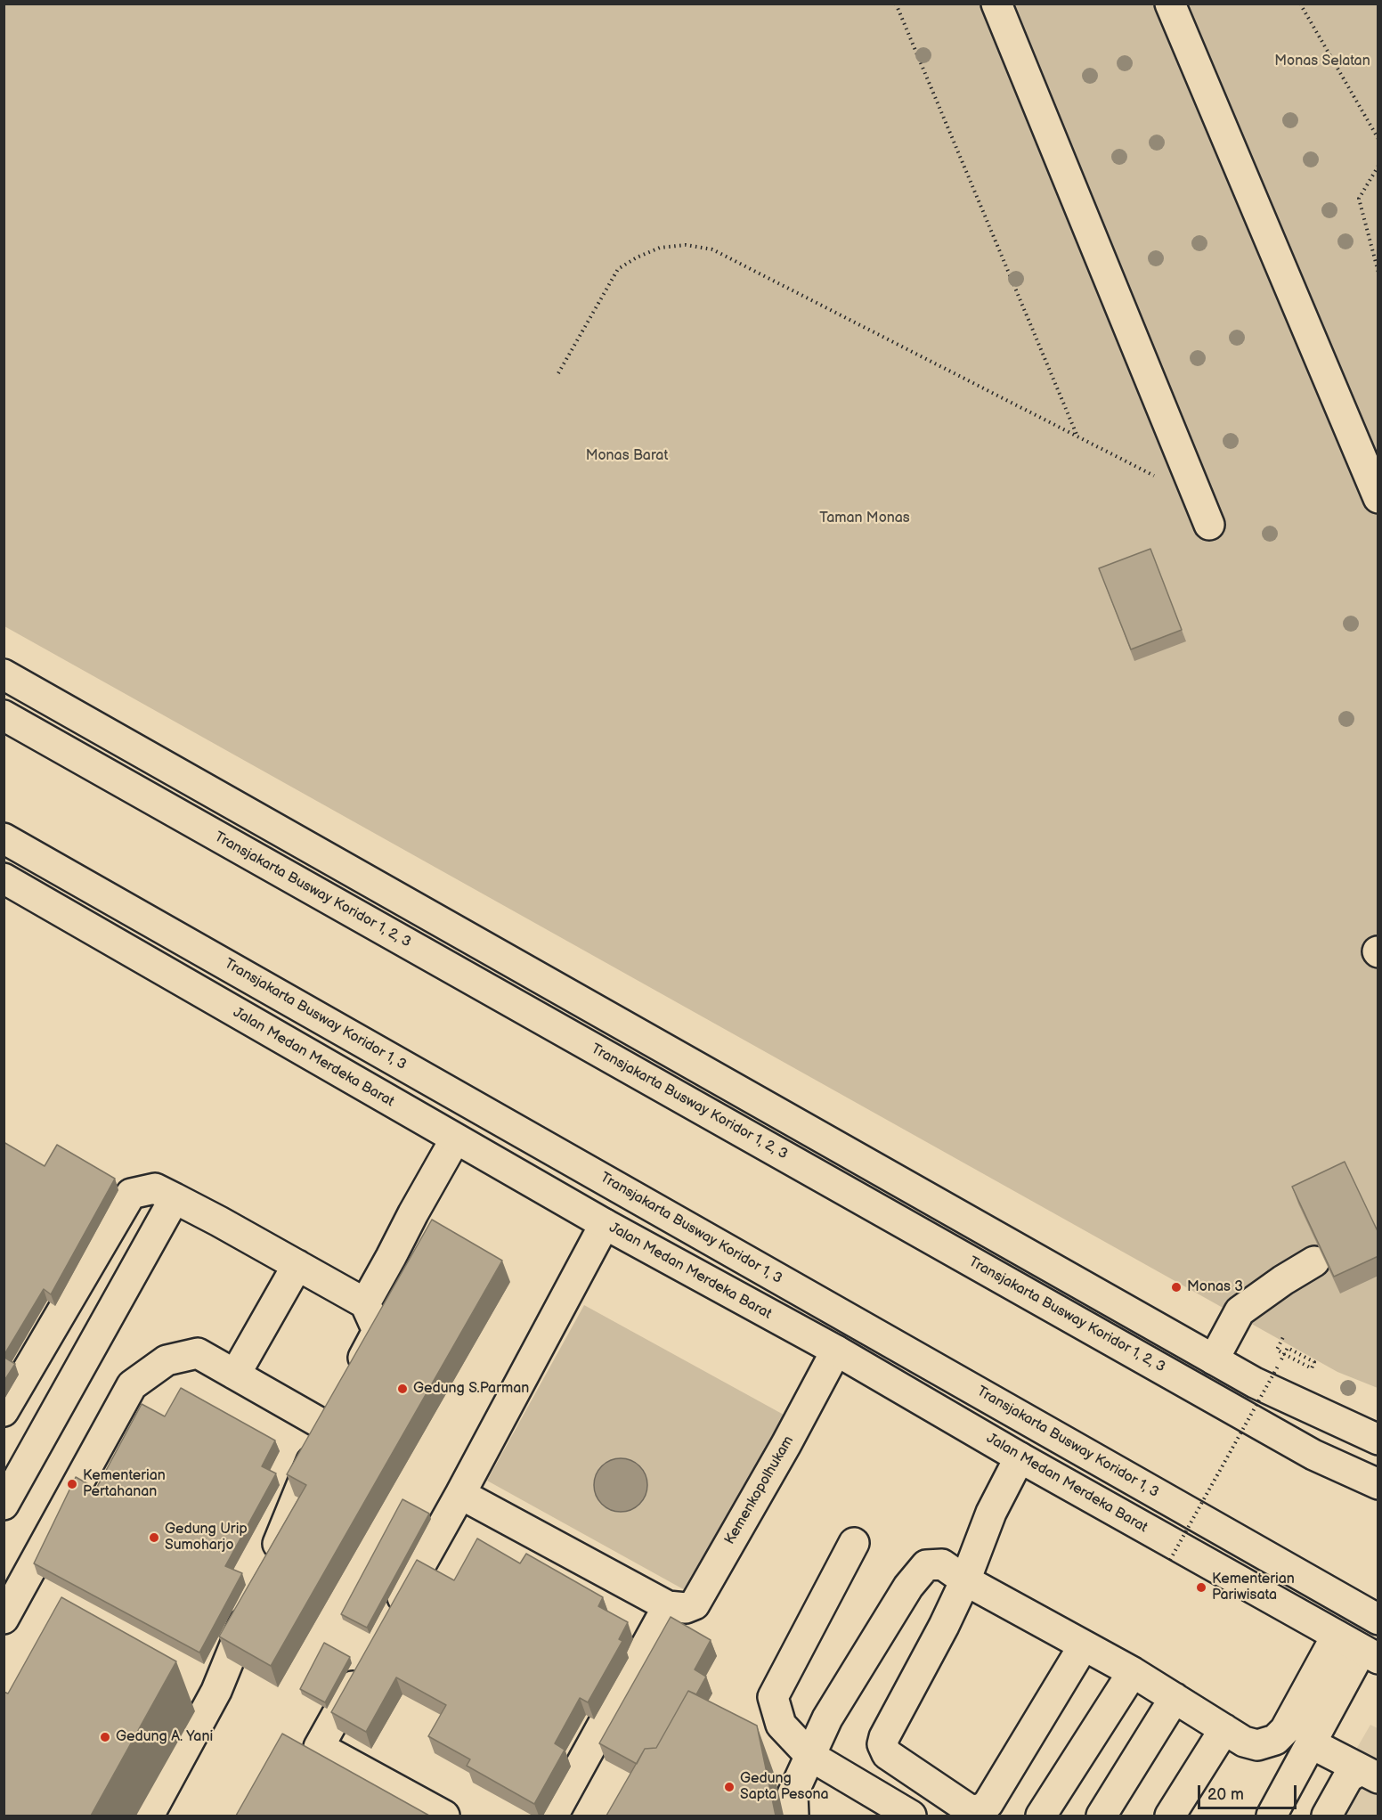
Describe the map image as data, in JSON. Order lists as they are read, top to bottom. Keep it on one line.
{"streets":{"main road":["Transjakarta Busway Koridor 1, 2, 3","Transjakarta Busway Koridor 1, 3","Jalan Medan Merdeka Barat","Kemenkopolhukam"]},"crossings":[["Jalan Medan Merdeka Barat","Kemenkopolhukam"]],"parks":["Monas Selatan","Monas Barat","Taman Monas"],"places":["Monas 3","Gedung S.Parman","Kementerian Pertahanan","Gedung Urip Sumoharjo","Kementerian Pariwisata","Gedung A. Yani","Gedung Sapta Pesona"],"scale_bar":"20 m"}
